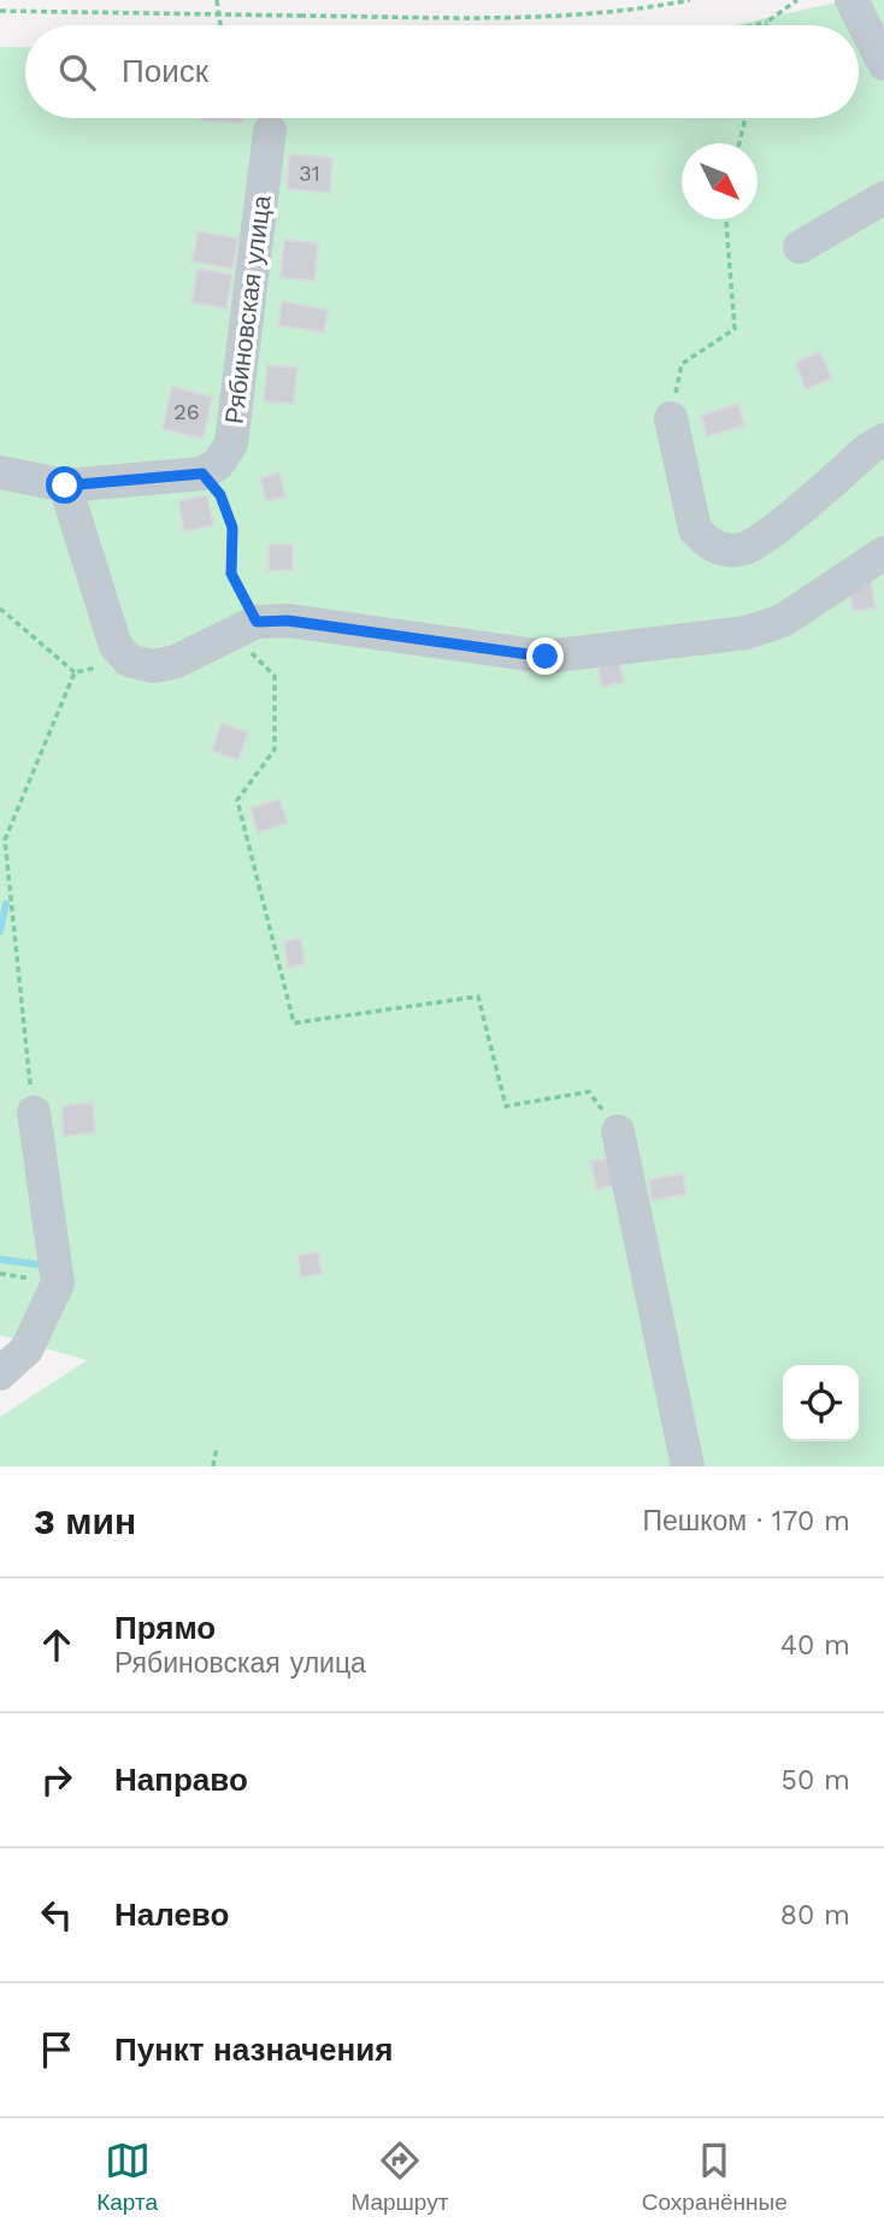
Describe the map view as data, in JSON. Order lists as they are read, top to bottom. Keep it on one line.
{"streets":{"street":["Рябиновская улица"]},"house_numbers":["31","26"],"north":"bottom right","page":{"search":"Поиск","heading":["3 мин","Пешком · 170 m"],"list":[["Прямо","Рябиновская улица","40 m"],["Направо","50 m"],["Налево","80 m"],"Пункт назначения"],"nav":["Карта","Маршрут","Сохранённые"]}}
